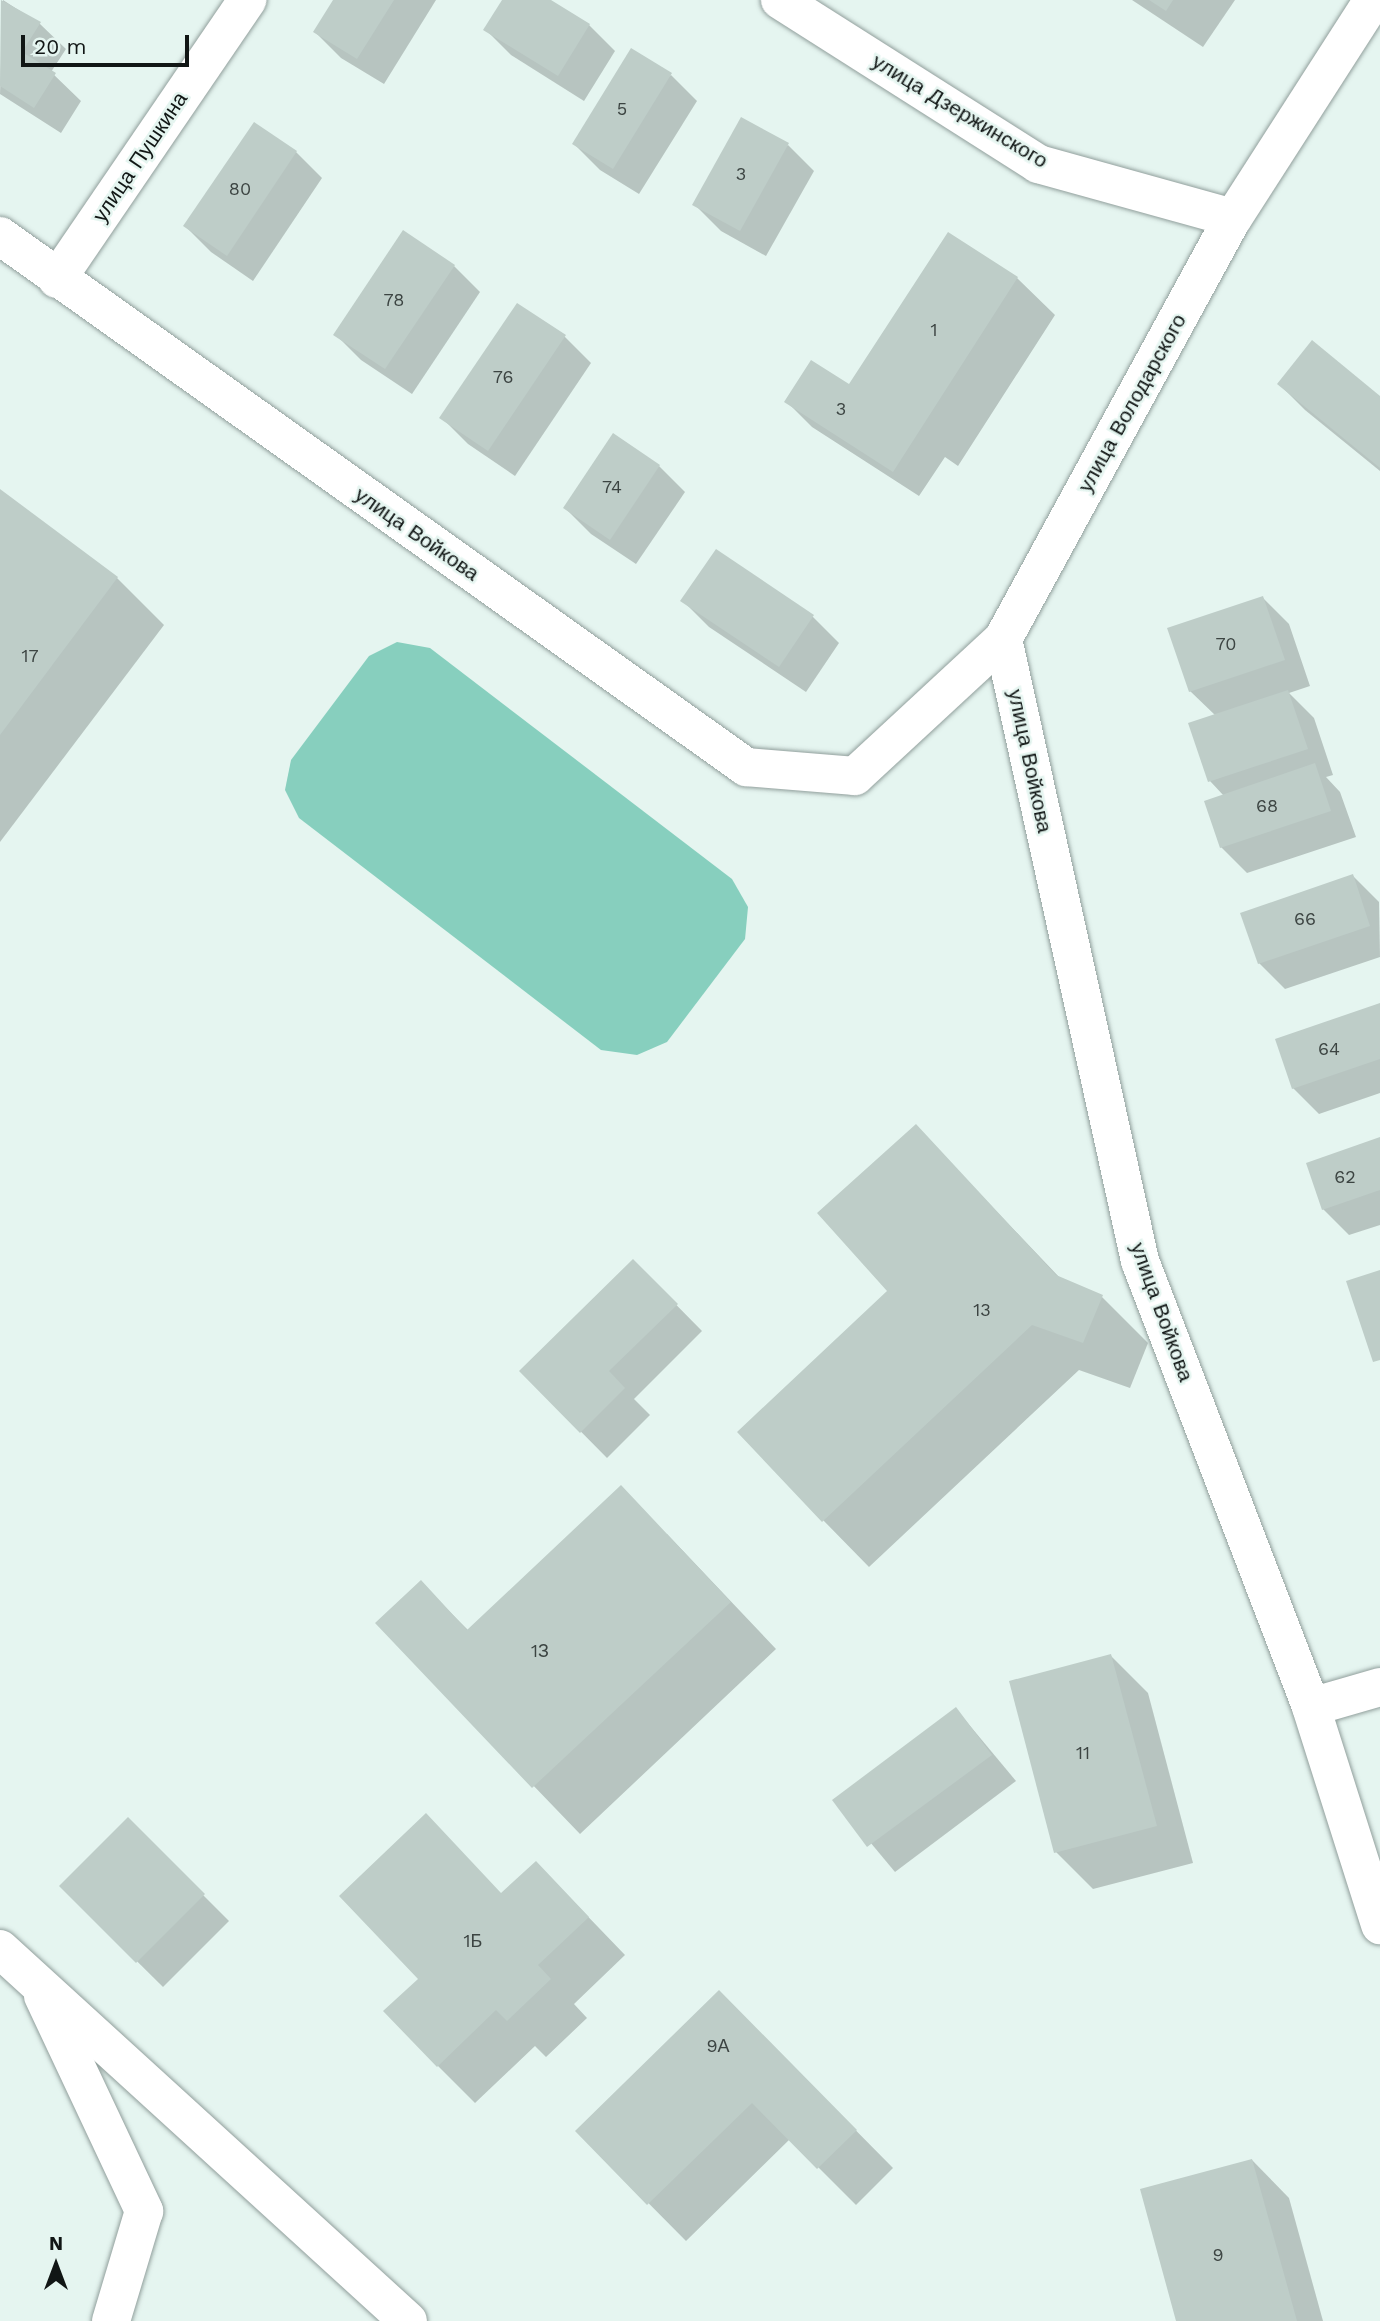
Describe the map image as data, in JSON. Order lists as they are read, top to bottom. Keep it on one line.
{"streets":{"street":["улица Дзержинского","улица Пушкина","улица Володарского","улица Войкова"]},"crossings":[["улица Дзержинского","улица Володарского"],["улица Пушкина","улица Войкова"],["улица Володарского","улица Войкова"]],"house_numbers":["5","3","80","78","1","76","3","74","70","17","68","66","64","62","13","1З","11","1Б","9А","9"],"scale_bar":"20 m","north":"top"}
